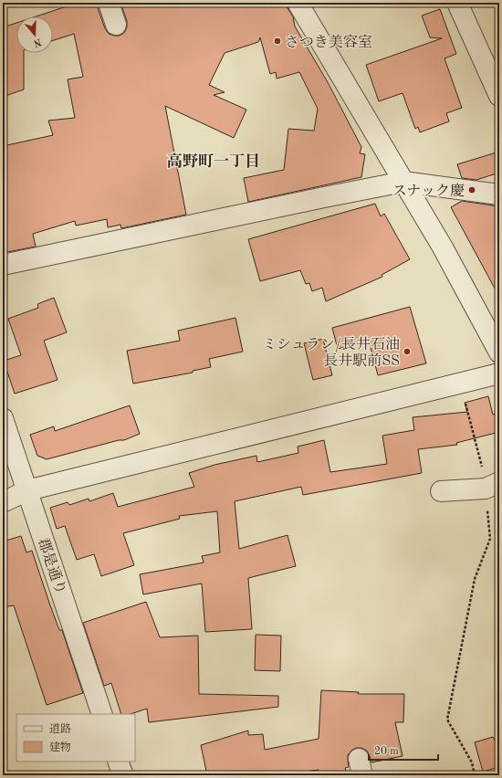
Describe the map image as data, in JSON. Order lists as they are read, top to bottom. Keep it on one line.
{"streets":{"street":["郡是通り"]},"districts":["高野町一丁目"],"places":["さつき美容室","スナック慶","ミシュラン/長井石油 長井駅前SS"],"legend":["道路","建物"],"scale_bar":"20 m","north":"bottom"}
